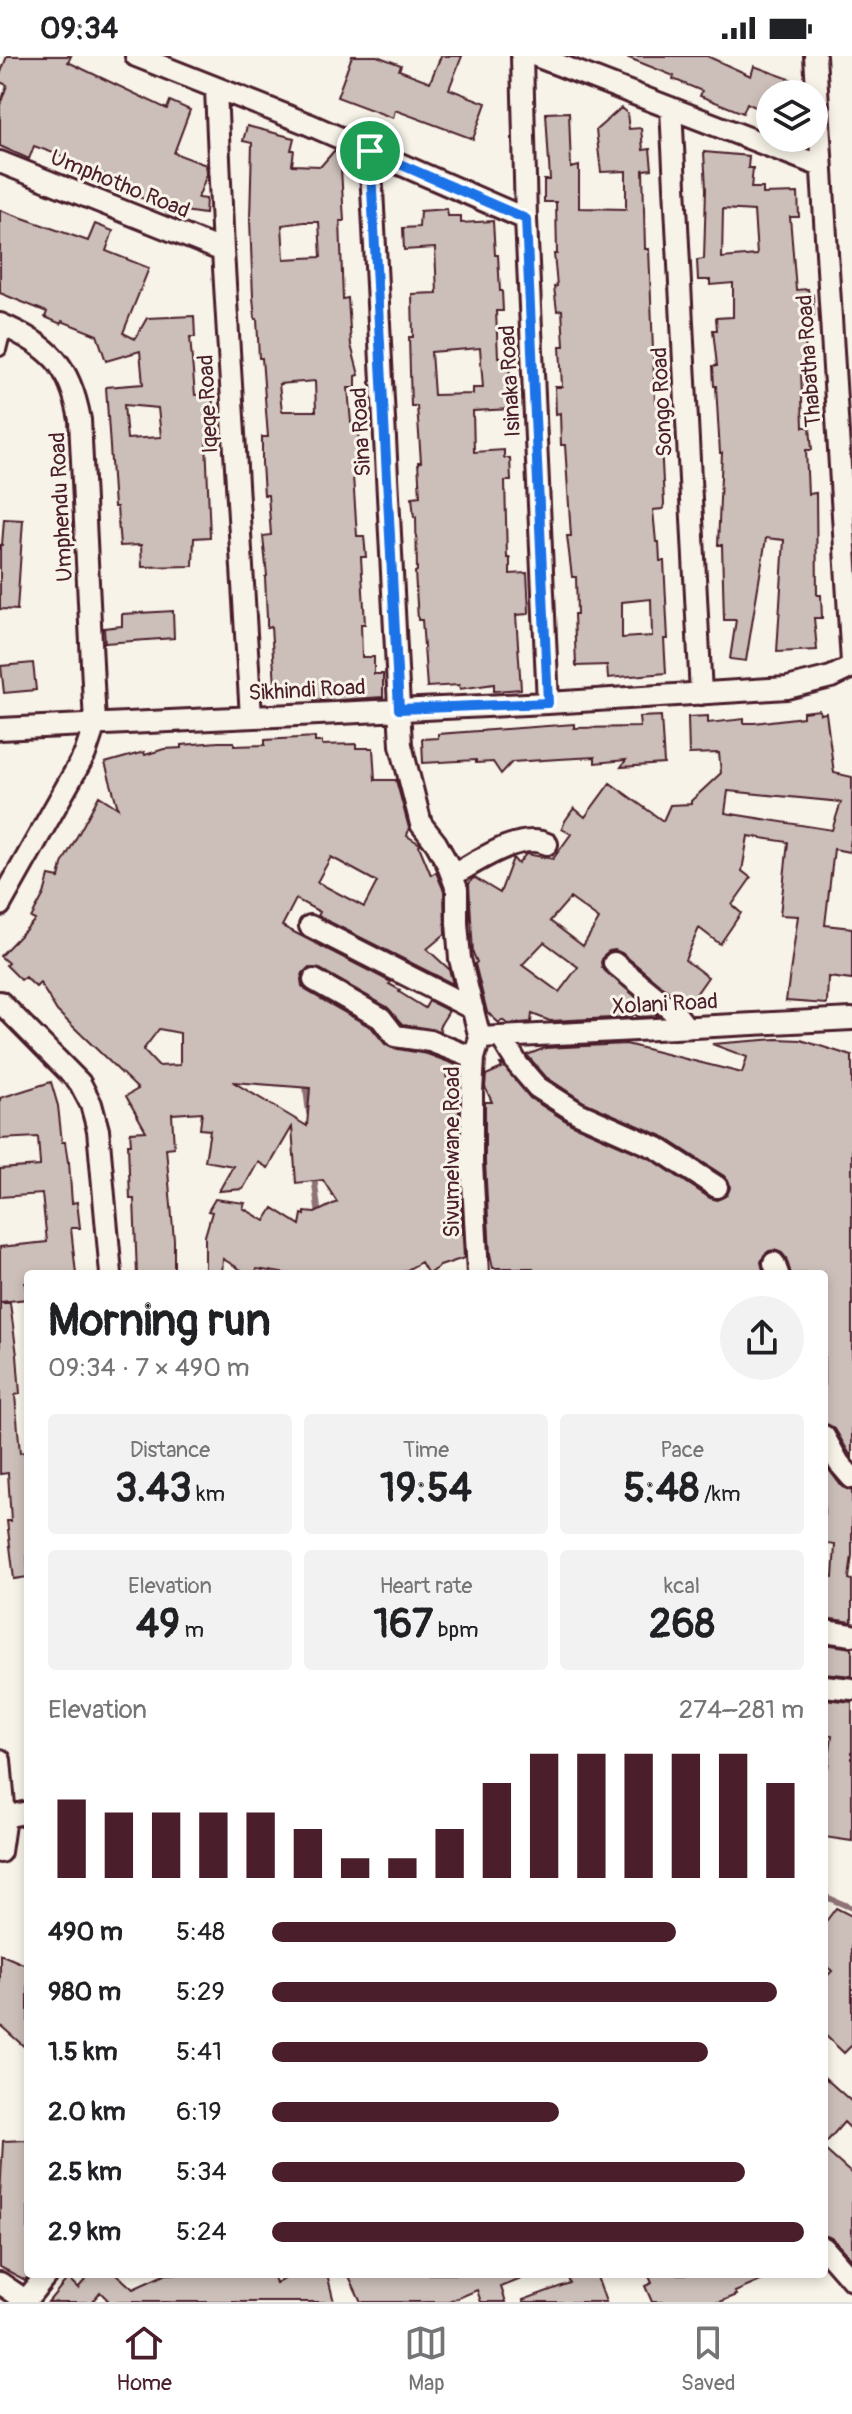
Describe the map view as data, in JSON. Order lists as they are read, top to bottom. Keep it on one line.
{"streets":{"street":["Umphotho Road","Thabatha Road","Isinaka Road","Songo Road","Iqeqe Road","Sina Road","Umphendu Road","Sikhindi Road","Xolani Road","Sivumelwane Road"]},"crossings":[["Umphotho Road","Iqeqe Road"],["Thabatha Road","Sikhindi Road"],["Isinaka Road","Sikhindi Road"],["Songo Road","Sikhindi Road"],["Iqeqe Road","Sikhindi Road"],["Sina Road","Sikhindi Road"],["Sina Road","Sivumelwane Road"],["Umphendu Road","Sikhindi Road"],["Sikhindi Road","Sivumelwane Road"],["Xolani Road","Sivumelwane Road"]],"page":{"status":"09:34","heading":["Morning run","09:34 · 7 × 490 m"],"stats":[["Distance","3.43 km"],["Time","19:54"],["Pace","5:48 /km"],["Elevation","49 m"],["Heart rate","167 bpm"],["kcal","268"]],"chart":["Elevation","274–281 m"],"list":[{"name":"490 m","note":"5:48"},{"name":"980 m","note":"5:29"},{"name":"1.5 km","note":"5:41"},{"name":"2.0 km","note":"6:19"},{"name":"2.5 km","note":"5:34"},{"name":"2.9 km","note":"5:24"}],"tabs":["Home","Map","Saved"]}}
